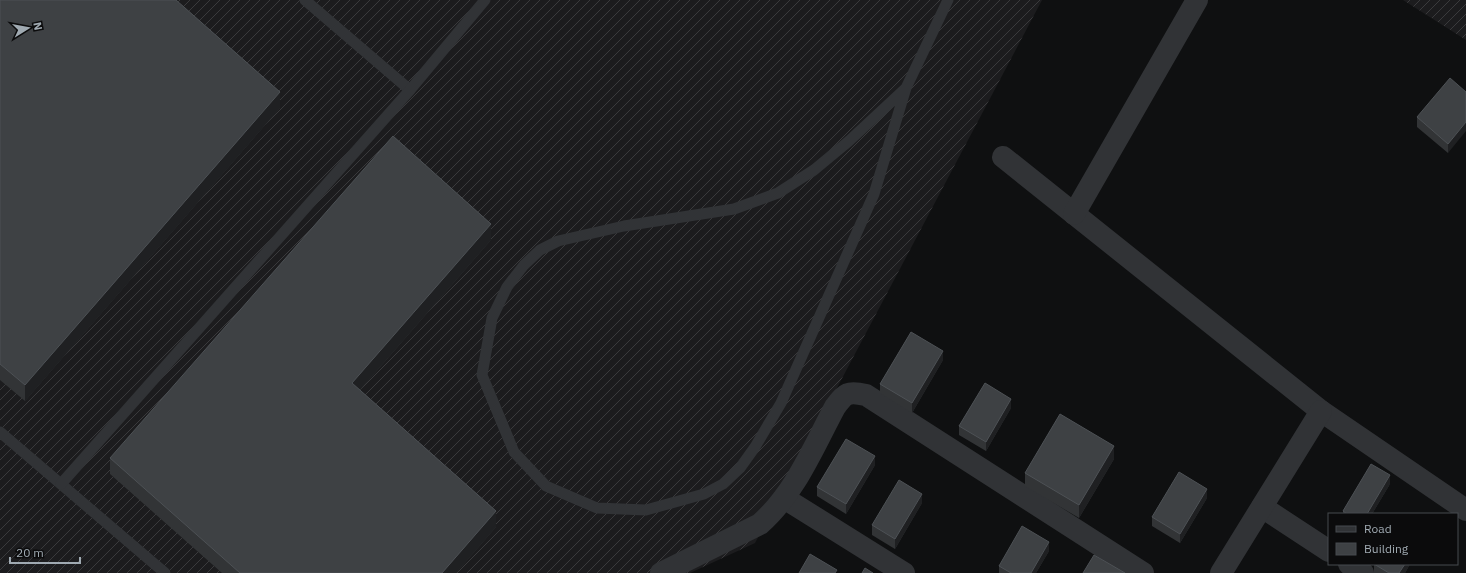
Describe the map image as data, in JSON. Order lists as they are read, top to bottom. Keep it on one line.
{"legend":["Road","Building"],"scale_bar":"20 m","north":"right"}
